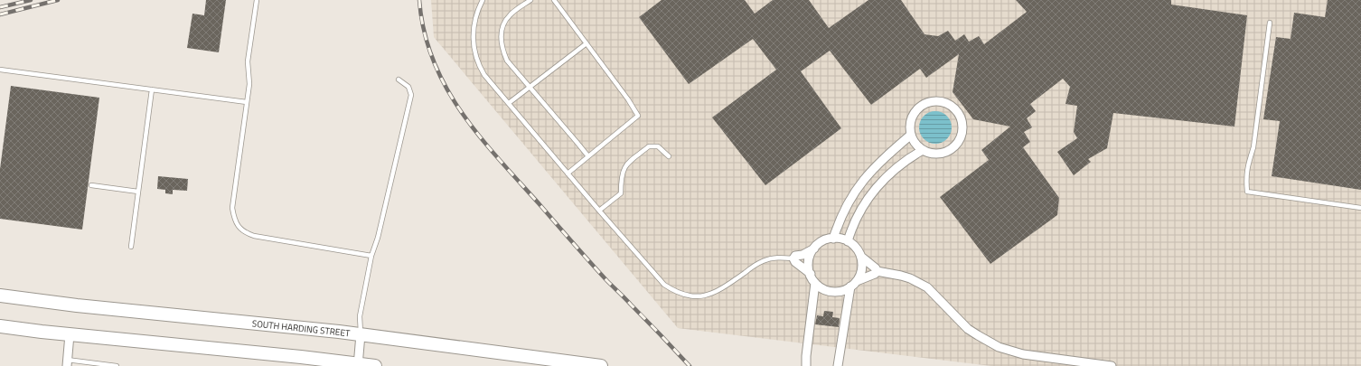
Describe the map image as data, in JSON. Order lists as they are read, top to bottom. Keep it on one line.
{"streets":{"main road":["SOUTH HARDING STREET"]}}
